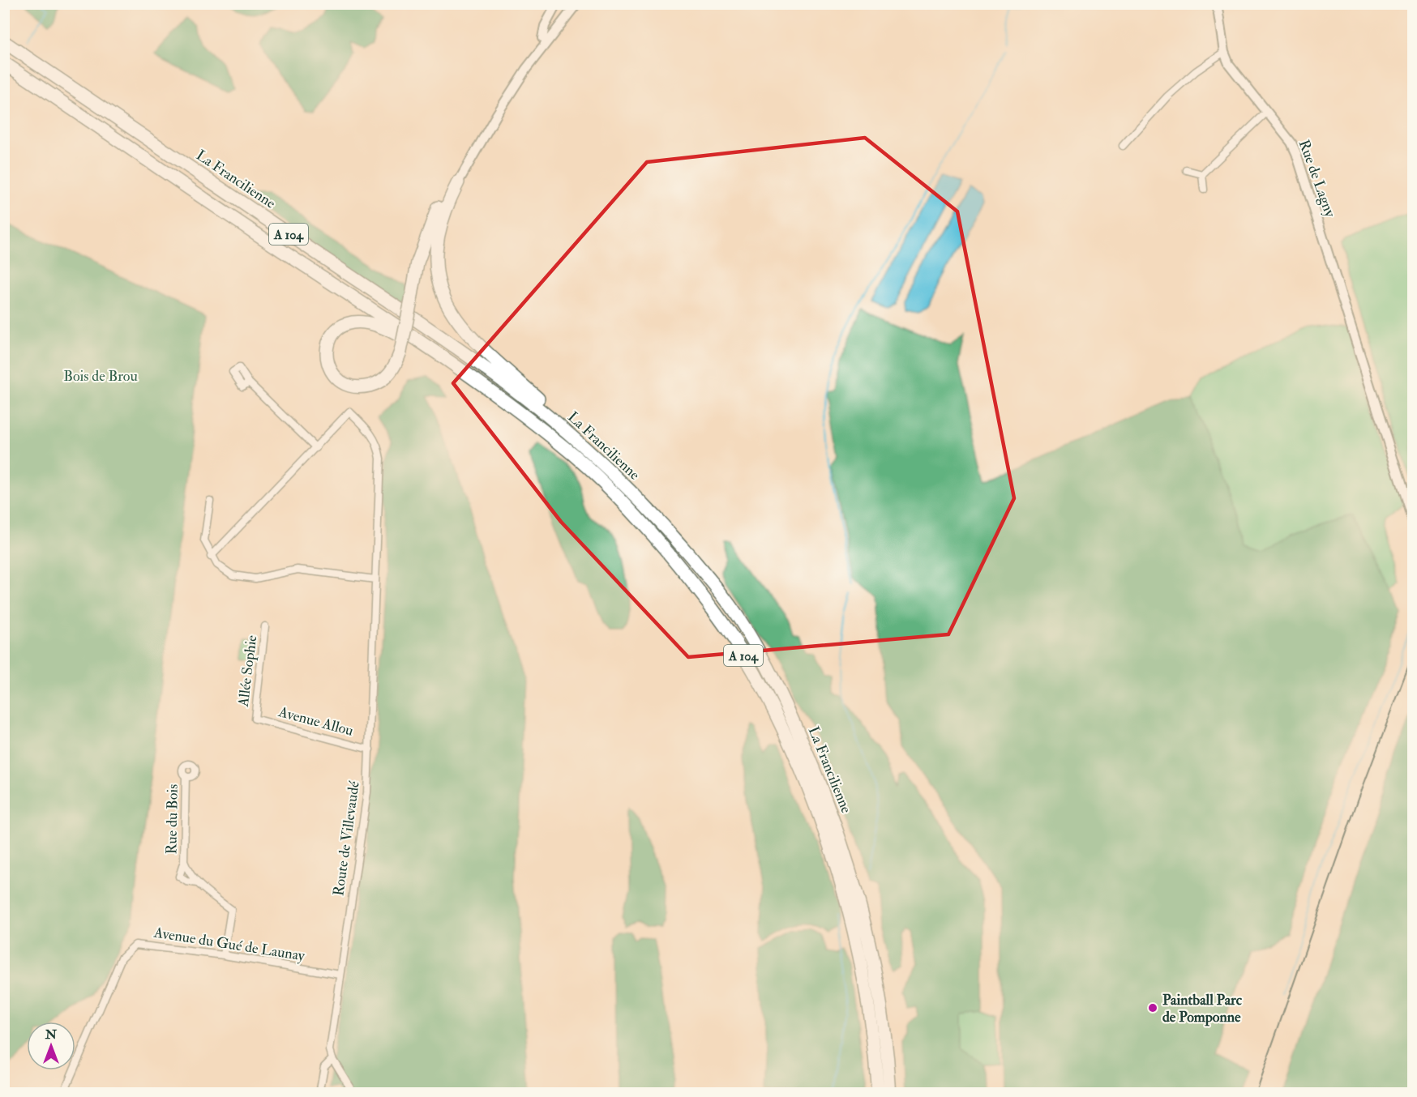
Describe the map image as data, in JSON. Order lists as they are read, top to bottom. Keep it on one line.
{"streets":{"highway":["La Francilienne","A 104"],"main road":["Rue de Lagny"],"street":["Allée Sophie","Avenue Allou","Rue du Bois","Route de Villevaudé","Avenue du Gué de Launay"]},"crossings":[["Allée Sophie","Avenue Allou"],["Avenue Allou","Route de Villevaudé"],["Rue du Bois","Avenue du Gué de Launay"],["Route de Villevaudé","Avenue du Gué de Launay"]],"parks":["Bois de Brou"],"places":["Paintball Parc de Pomponne"],"north":"top"}
